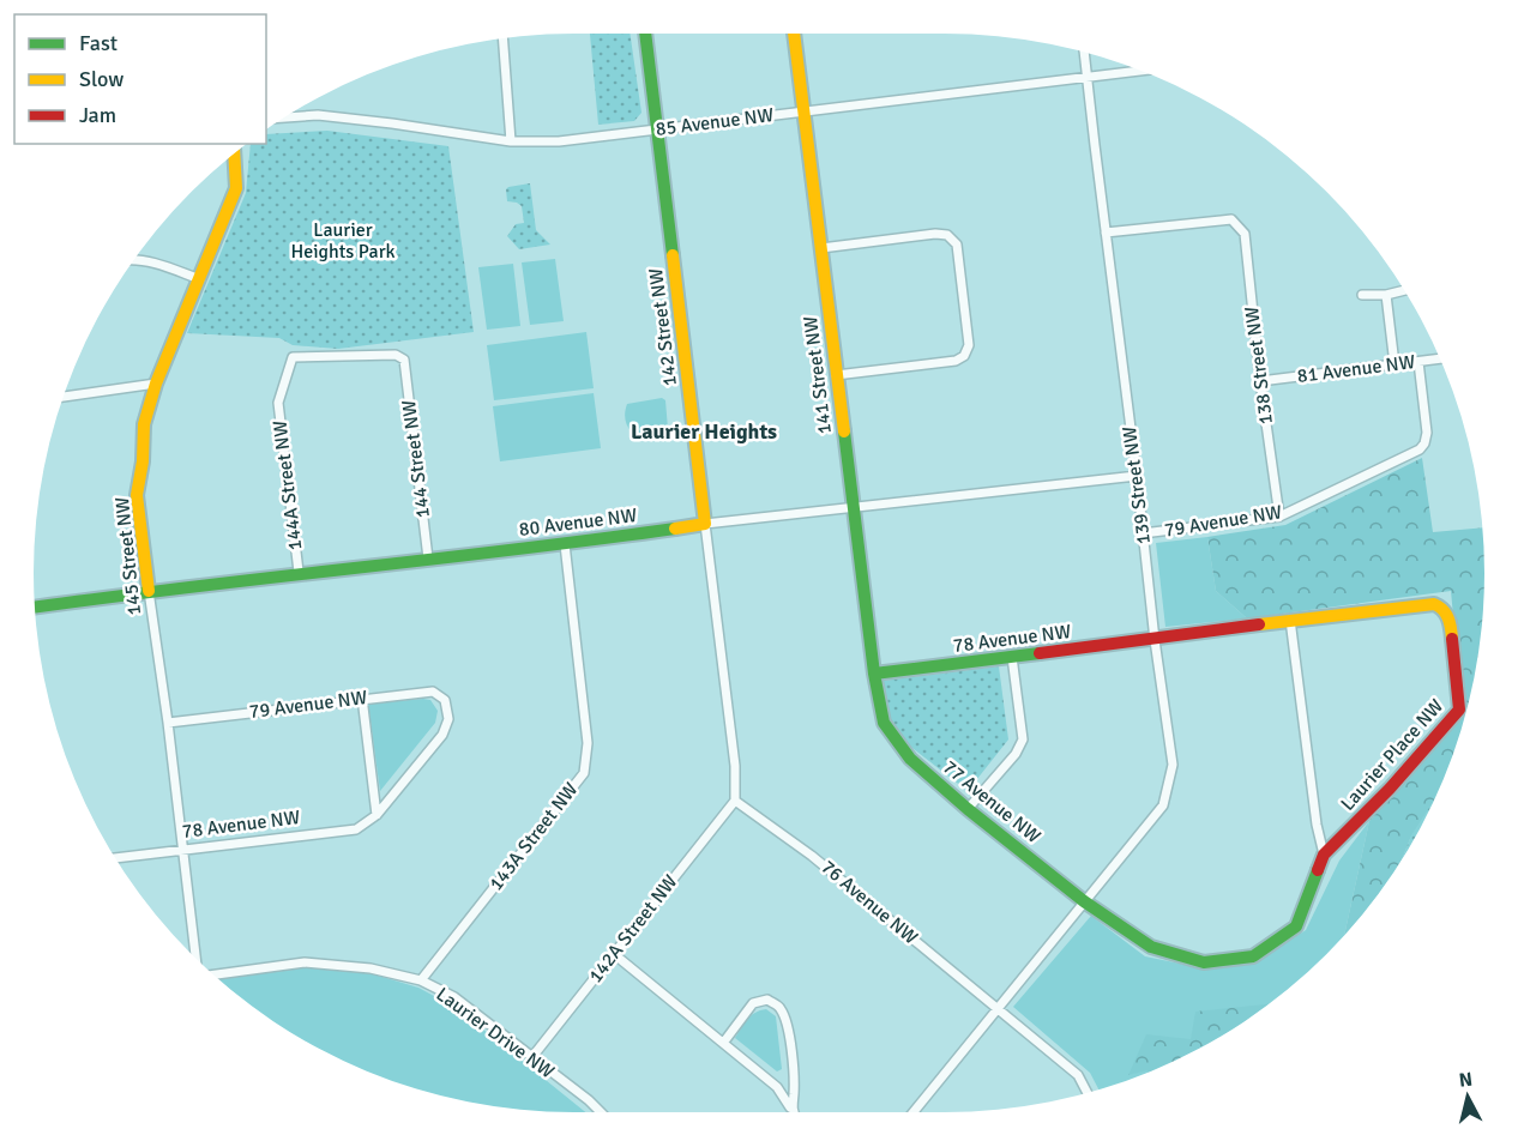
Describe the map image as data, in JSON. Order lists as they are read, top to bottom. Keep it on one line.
{"streets":{"street":["85 Avenue NW","142 Street NW","138 Street NW","81 Avenue NW","141 Street NW","144 Street NW","144A Street NW","139 Street NW","79 Avenue NW","80 Avenue NW","145 Street NW","78 Avenue NW","Laurier Place NW","77 Avenue NW","143A Street NW","76 Avenue NW","142A Street NW","Laurier Drive NW"]},"crossings":[["85 Avenue NW","142 Street NW"],["85 Avenue NW","141 Street NW"],["85 Avenue NW","139 Street NW"],["142 Street NW","80 Avenue NW"],["142 Street NW","76 Avenue NW"],["142 Street NW","142A Street NW"],["138 Street NW","81 Avenue NW"],["138 Street NW","139 Street NW"],["138 Street NW","79 Avenue NW"],["81 Avenue NW","79 Avenue NW"],["141 Street NW","80 Avenue NW"],["141 Street NW","78 Avenue NW"],["141 Street NW","77 Avenue NW"],["144 Street NW","144A Street NW"],["144 Street NW","80 Avenue NW"],["144A Street NW","80 Avenue NW"],["139 Street NW","79 Avenue NW"],["139 Street NW","80 Avenue NW"],["139 Street NW","78 Avenue NW"],["139 Street NW","Laurier Place NW"],["139 Street NW","77 Avenue NW"],["79 Avenue NW","145 Street NW"],["79 Avenue NW","78 Avenue NW"],["80 Avenue NW","145 Street NW"],["80 Avenue NW","143A Street NW"],["145 Street NW","78 Avenue NW"],["78 Avenue NW","Laurier Place NW"],["Laurier Place NW","77 Avenue NW"],["143A Street NW","Laurier Drive NW"],["76 Avenue NW","142A Street NW"],["142A Street NW","Laurier Drive NW"]],"districts":["Laurier Heights"],"parks":["Laurier Heights Park"],"legend":["Fast","Slow","Jam"],"north":"top"}
